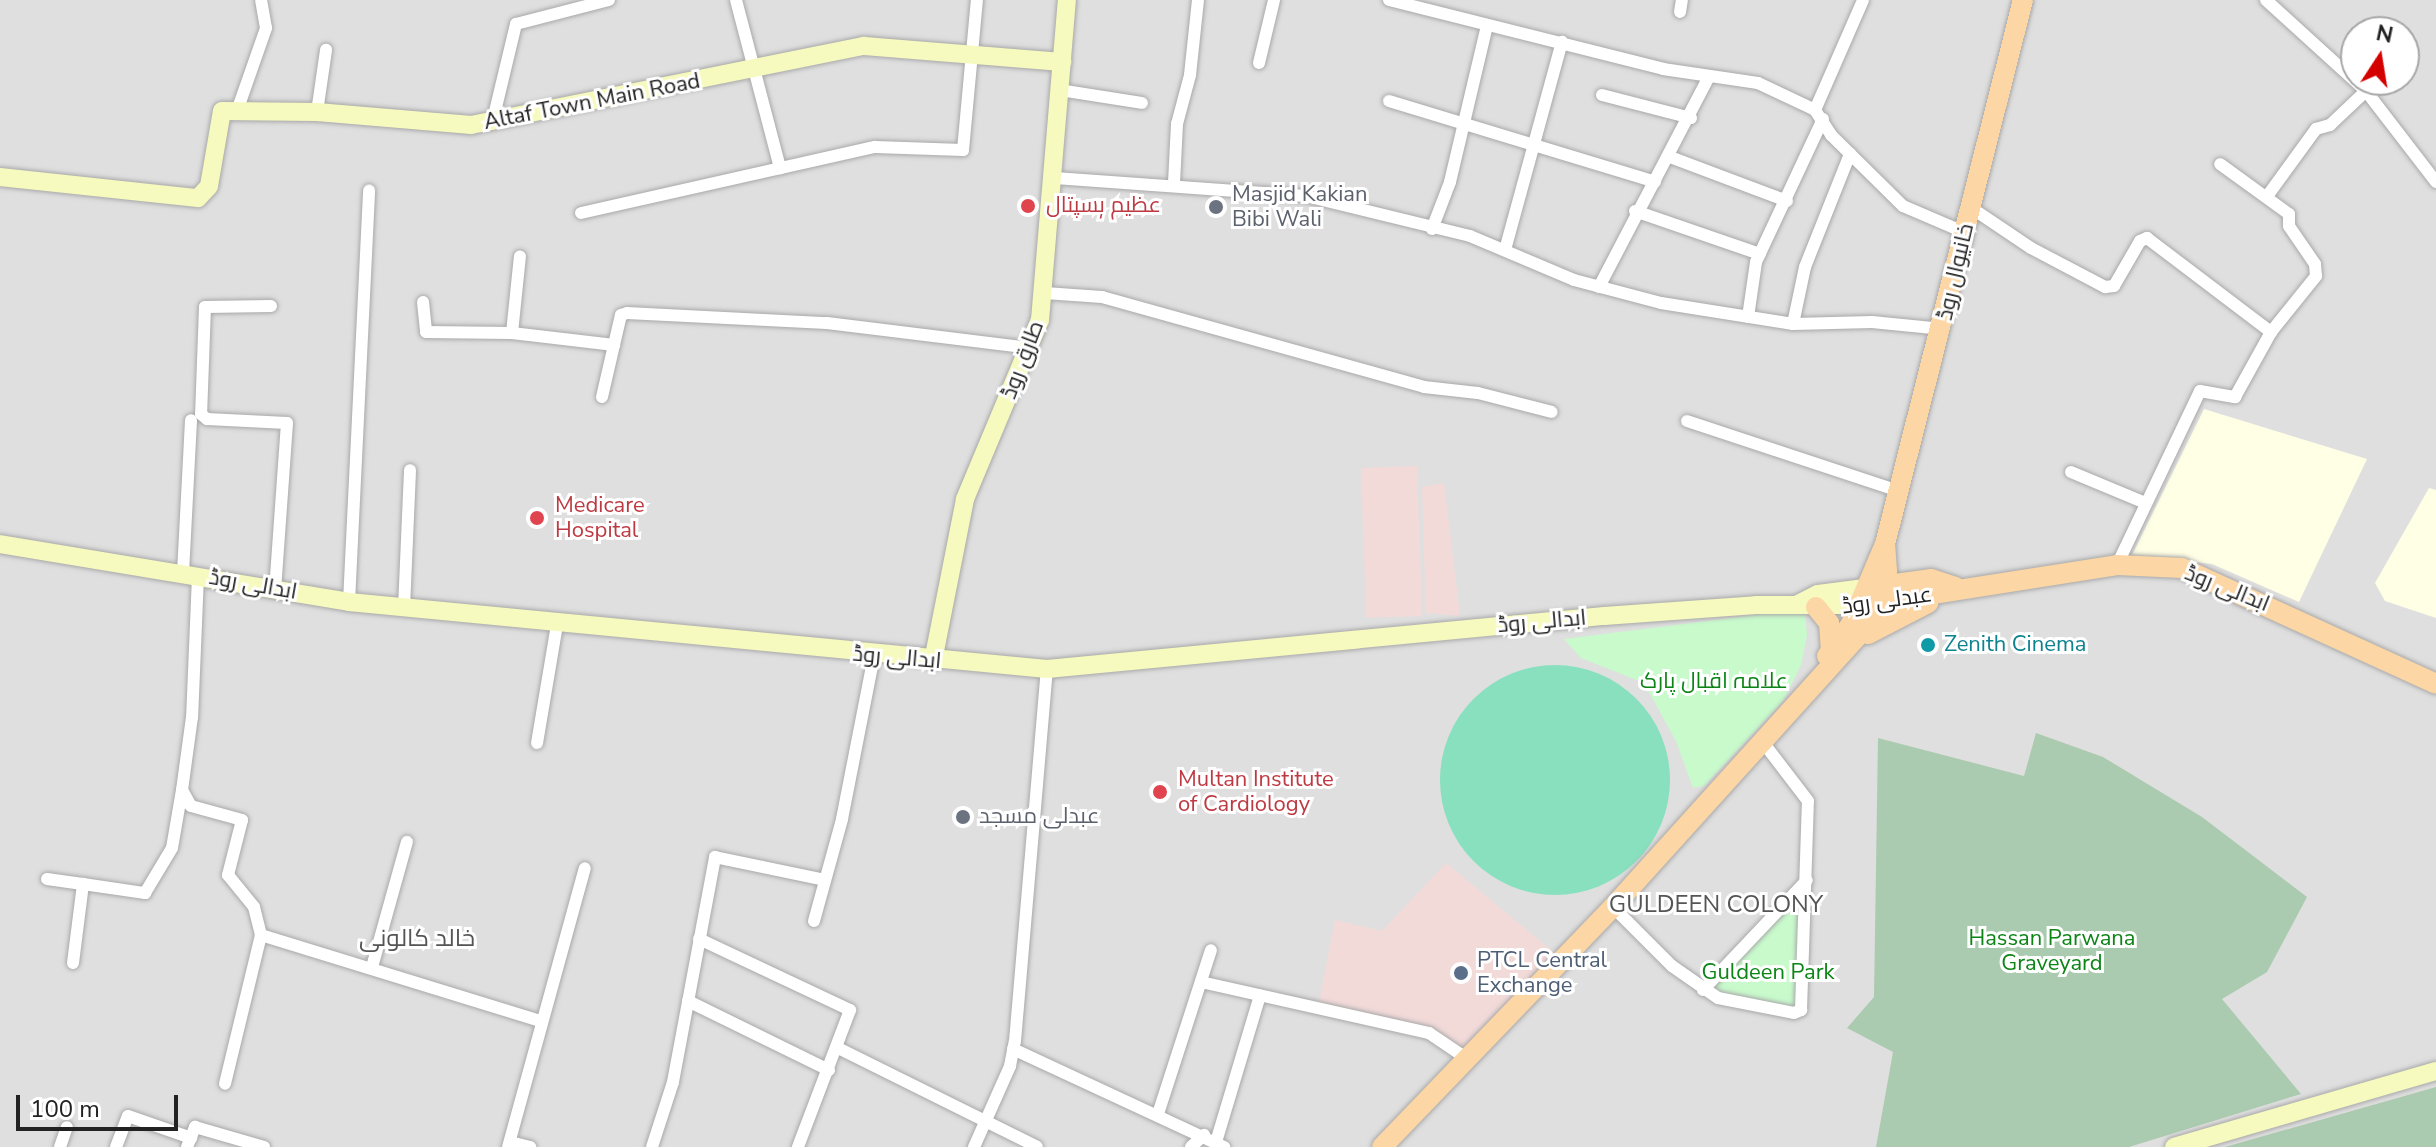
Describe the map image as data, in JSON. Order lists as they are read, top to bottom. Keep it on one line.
{"streets":{"main road":["Altaf Town Main Road","خانیوال روڈ","طارق روڈ","ابدالی روڈ","عبدلی روڈ"]},"crossings":[["Altaf Town Main Road","طارق روڈ"],["خانیوال روڈ","عبدلی روڈ"],["طارق روڈ","ابدالی روڈ"],["ابدالی روڈ","عبدلی روڈ"]],"districts":["GULDEEN COLONY","خالد کالونی"],"parks":["علامہ اقبال پارک","Hassan Parwana Graveyard","Guldeen Park"],"places":["عظیم ہسپتال","Masjid Kakian Bibi Wali","Medicare Hospital","Zenith Cinema","Multan Institute of Cardiology","عبدلی مسجد","PTCL Central Exchange"],"scale_bar":"100 m","north":"top"}
